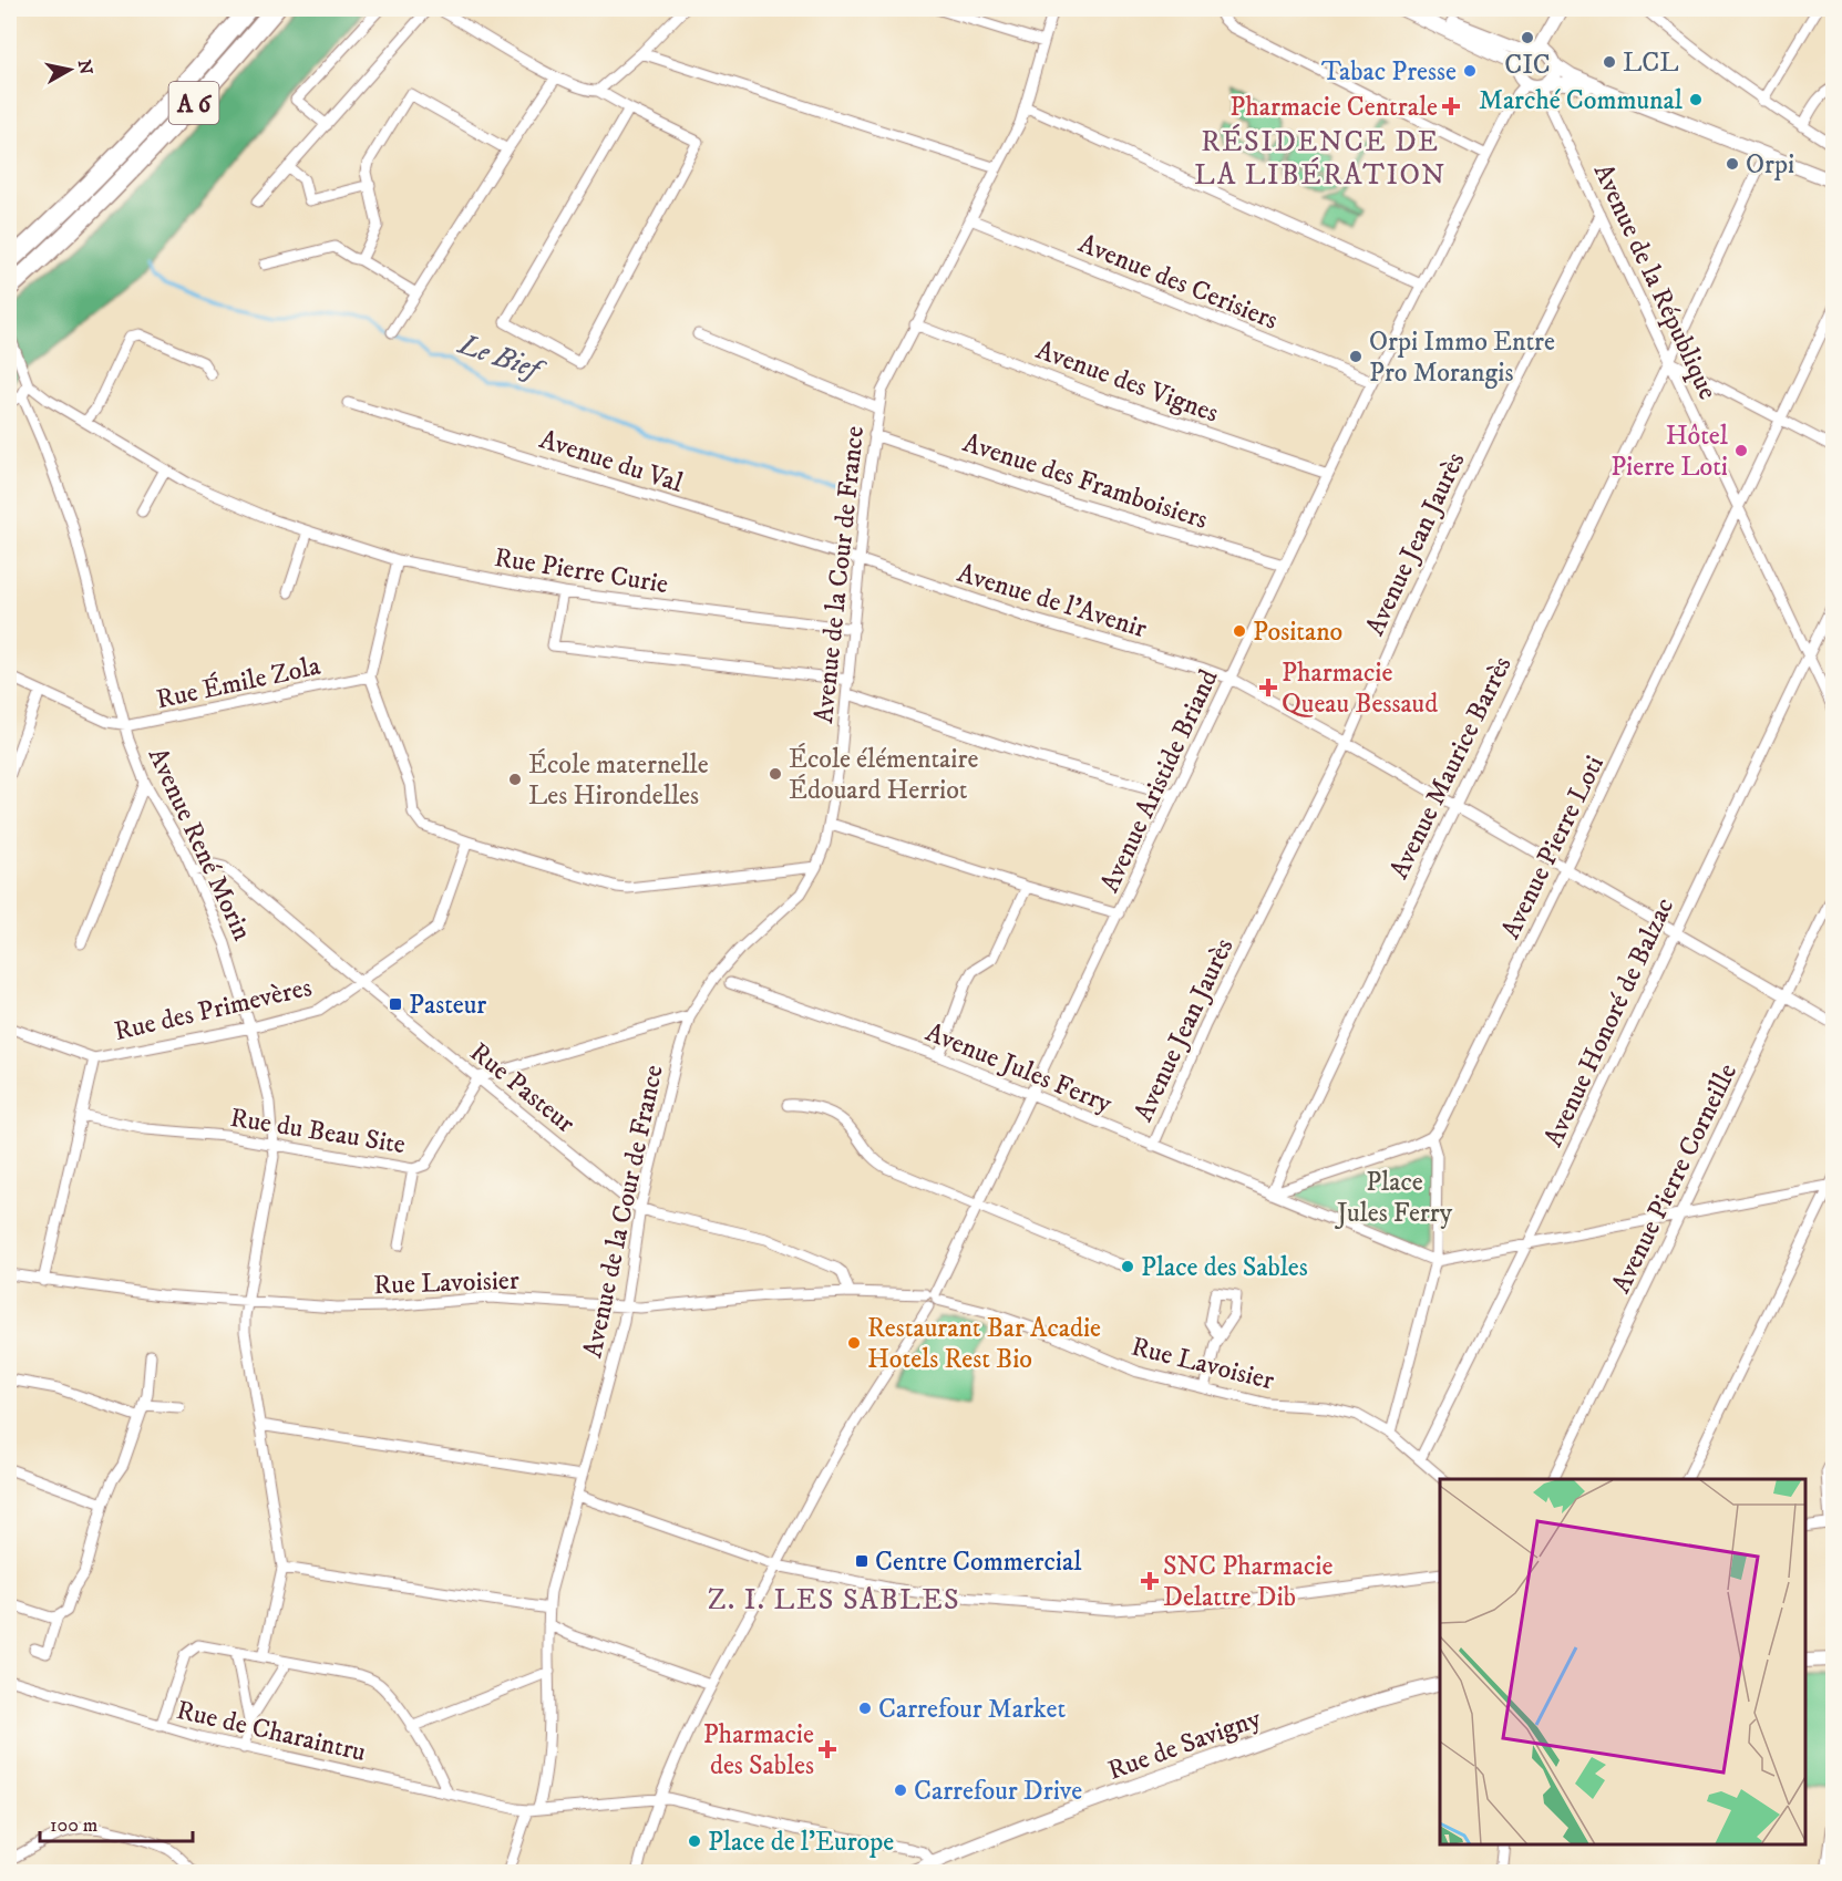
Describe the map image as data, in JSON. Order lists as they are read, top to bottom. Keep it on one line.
{"streets":{"highway":["A 6"],"main road":["Rue de Savigny"],"street":["Avenue des Cerisiers","Avenue de la République","Avenue des Vignes","Avenue du Val","Avenue des Framboisiers","Avenue Jean Jaurès","Rue Pierre Curie","Avenue de la Cour de France","Avenue de l'Avenir","Rue Émile Zola","Avenue Maurice Barrès","Avenue Aristide Briand","Avenue René Morin","Avenue Pierre Loti","Rue des Primevères","Avenue Honoré de Balzac","Avenue Jules Ferry","Rue Pasteur","Rue du Beau Site","Avenue Pierre Corneille","Rue Lavoisier","Rue de Charaintru"]},"crossings":[["Avenue des Cerisiers","Avenue de la Cour de France"],["Avenue des Cerisiers","Avenue Aristide Briand"],["Avenue de la République","Avenue Jean Jaurès"],["Avenue de la République","Avenue Maurice Barrès"],["Avenue de la République","Avenue Aristide Briand"],["Avenue de la République","Avenue Pierre Loti"],["Avenue de la République","Avenue Honoré de Balzac"],["Avenue des Vignes","Avenue de la Cour de France"],["Avenue des Vignes","Avenue Aristide Briand"],["Avenue du Val","Avenue de la Cour de France"],["Avenue du Val","Avenue de l'Avenir"],["Avenue des Framboisiers","Avenue de la Cour de France"],["Avenue des Framboisiers","Avenue Aristide Briand"],["Avenue Jean Jaurès","Avenue de l'Avenir"],["Avenue Jean Jaurès","Avenue Jules Ferry"],["Rue Pierre Curie","Avenue de la Cour de France"],["Avenue de la Cour de France","Avenue de l'Avenir"],["Avenue de la Cour de France","Rue Pasteur"],["Avenue de la Cour de France","Rue Lavoisier"],["Avenue de la Cour de France","Rue de Charaintru"],["Avenue de l'Avenir","Avenue Maurice Barrès"],["Avenue de l'Avenir","Avenue Aristide Briand"],["Avenue de l'Avenir","Avenue Pierre Loti"],["Avenue de l'Avenir","Avenue Honoré de Balzac"],["Avenue de l'Avenir","Avenue Pierre Corneille"],["Rue Émile Zola","Avenue René Morin"],["Avenue Maurice Barrès","Avenue Jules Ferry"],["Avenue Aristide Briand","Avenue Jules Ferry"],["Avenue Aristide Briand","Rue Lavoisier"],["Avenue Aristide Briand","Rue de Charaintru"],["Avenue René Morin","Rue des Primevères"],["Avenue René Morin","Rue Pasteur"],["Avenue René Morin","Rue du Beau Site"],["Avenue René Morin","Rue Lavoisier"],["Rue des Primevères","Rue Pasteur"],["Avenue Honoré de Balzac","Rue Lavoisier"],["Rue Pasteur","Rue du Beau Site"],["Rue Pasteur","Rue Lavoisier"],["Rue de Charaintru","Rue de Savigny"]],"districts":["RÉSIDENCE DE LA LIBÉRATION","Z. I. LES SABLES"],"water":["Le Bief"],"parks":["Place Jules Ferry"],"places":{"other":["CIC","LCL","Tabac Presse","Marché Communal","Orpi","Orpi Immo Entre Pro Morangis","Hôtel Pierre Loti","Positano","École élémentaire Édouard Herriot","École maternelle Les Hirondelles","Place des Sables","Restaurant Bar Acadie Hotels Rest Bio","Carrefour Market","Carrefour Drive","Place de l'Europe"],"health":["Pharmacie Centrale","Pharmacie Queau Bessaud","SNC Pharmacie Delattre Dib","Pharmacie des Sables"],"transit":["Pasteur","Centre Commercial"]},"scale_bar":"100 m","north":"right"}
